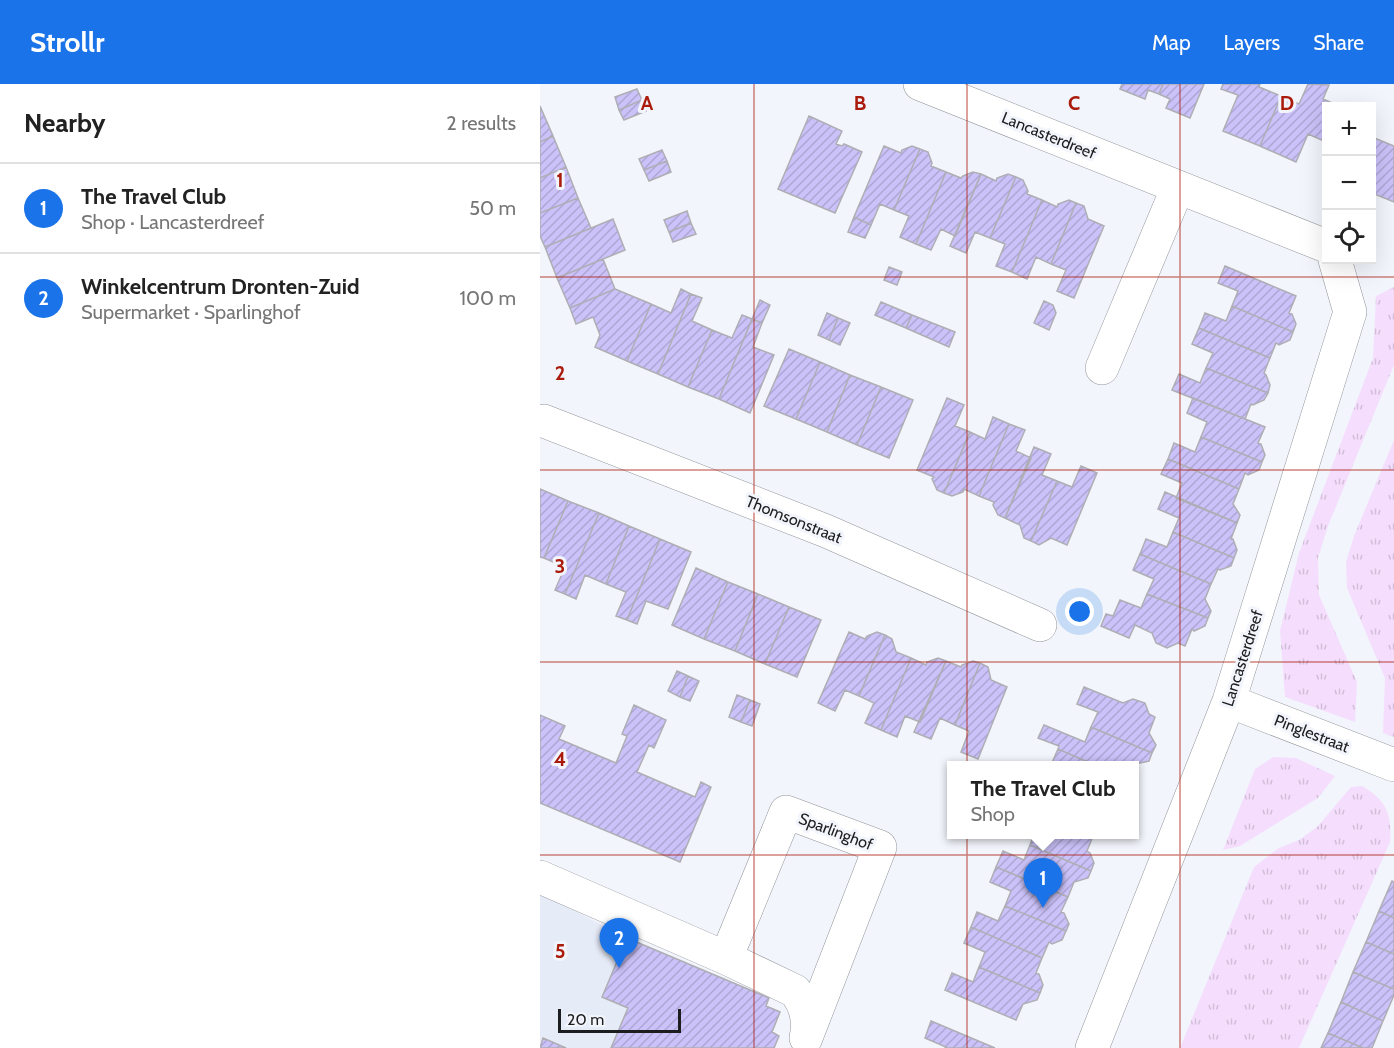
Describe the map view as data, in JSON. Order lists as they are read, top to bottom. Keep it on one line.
{"streets":{"street":["Lancasterdreef","Thomsonstraat","Pinglestraat","Sparlinghof"]},"crossings":[["Lancasterdreef","Pinglestraat"]],"scale_bar":"20 m","page":{"header":"Strollr","nav":["Map","Layers","Share"],"heading":["Nearby","2 results"],"map_buttons":["+","−"],"list":[{"mark":"1","name":"The Travel Club","note":"Shop · Lancasterdreef","value":"50 m"},{"mark":"2","name":"Winkelcentrum Dronten-Zuid","note":"Supermarket · Sparlinghof","value":"100 m"}],"popup":["The Travel Club","Shop"],"pins":["1","2"],"scale":"20 m"},"grid":{"columns":["A","B","C","D"],"rows":["1","2","3","4","5"]}}
